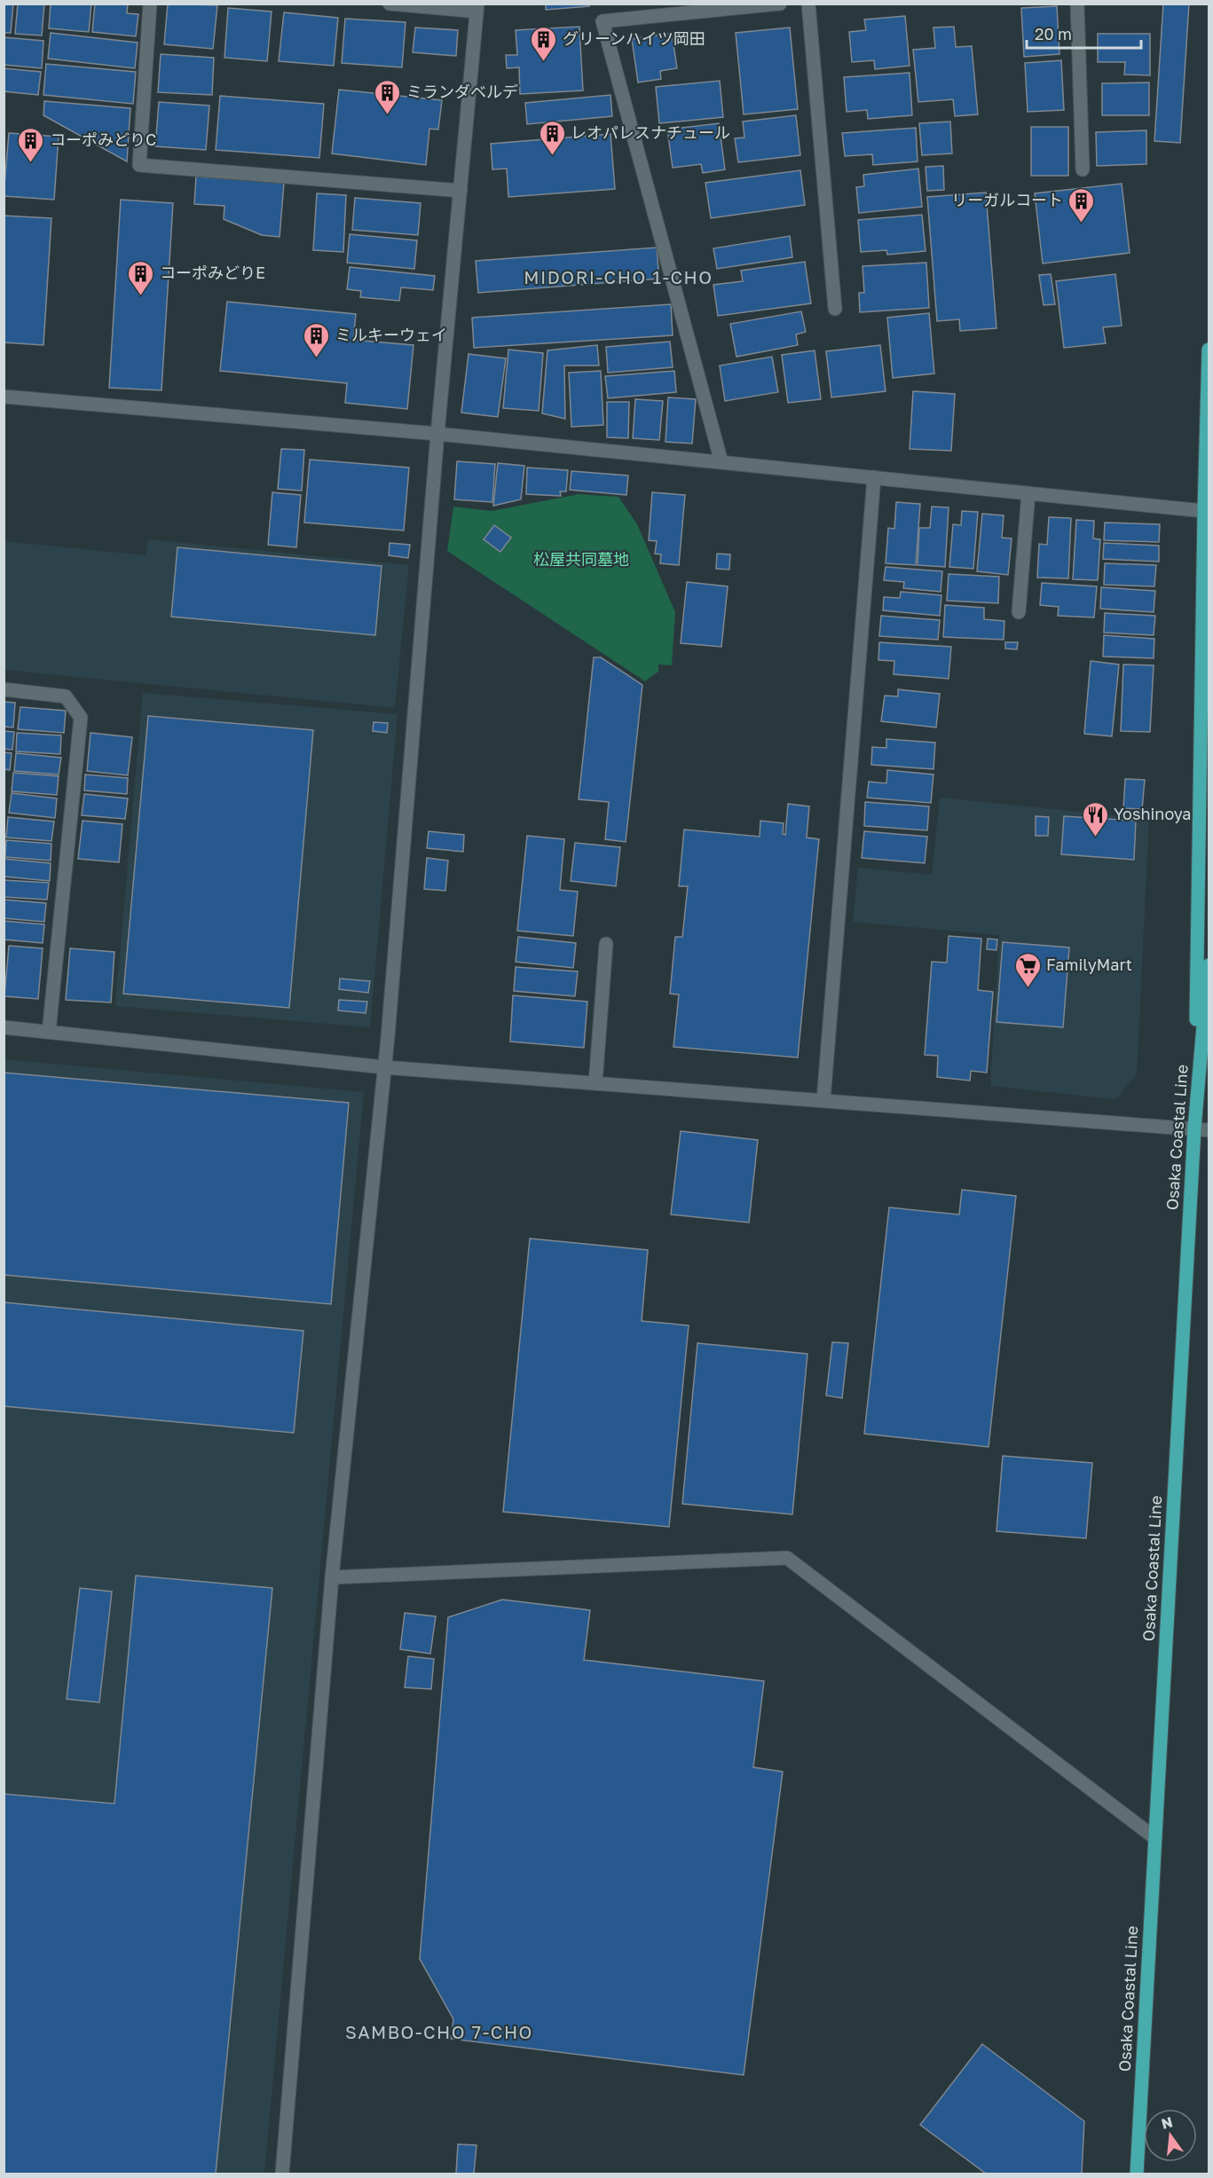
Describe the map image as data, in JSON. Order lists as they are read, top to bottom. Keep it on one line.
{"streets":{"main road":["Osaka Coastal Line"]},"districts":["MIDORI-CHO 1-CHO","SAMBO-CHO 7-CHO"],"parks":["松屋共同墓地"],"places":{"building":["グリーンハイツ岡田","ミランダベルデ","レオパレスナチュール","コーポみどりC","リーガルコート","コーポみどりE","ミルキーウェイ"],"restaurant":["Yoshinoya"],"supermarket":["FamilyMart"]},"scale_bar":"20 m","north":"top"}
